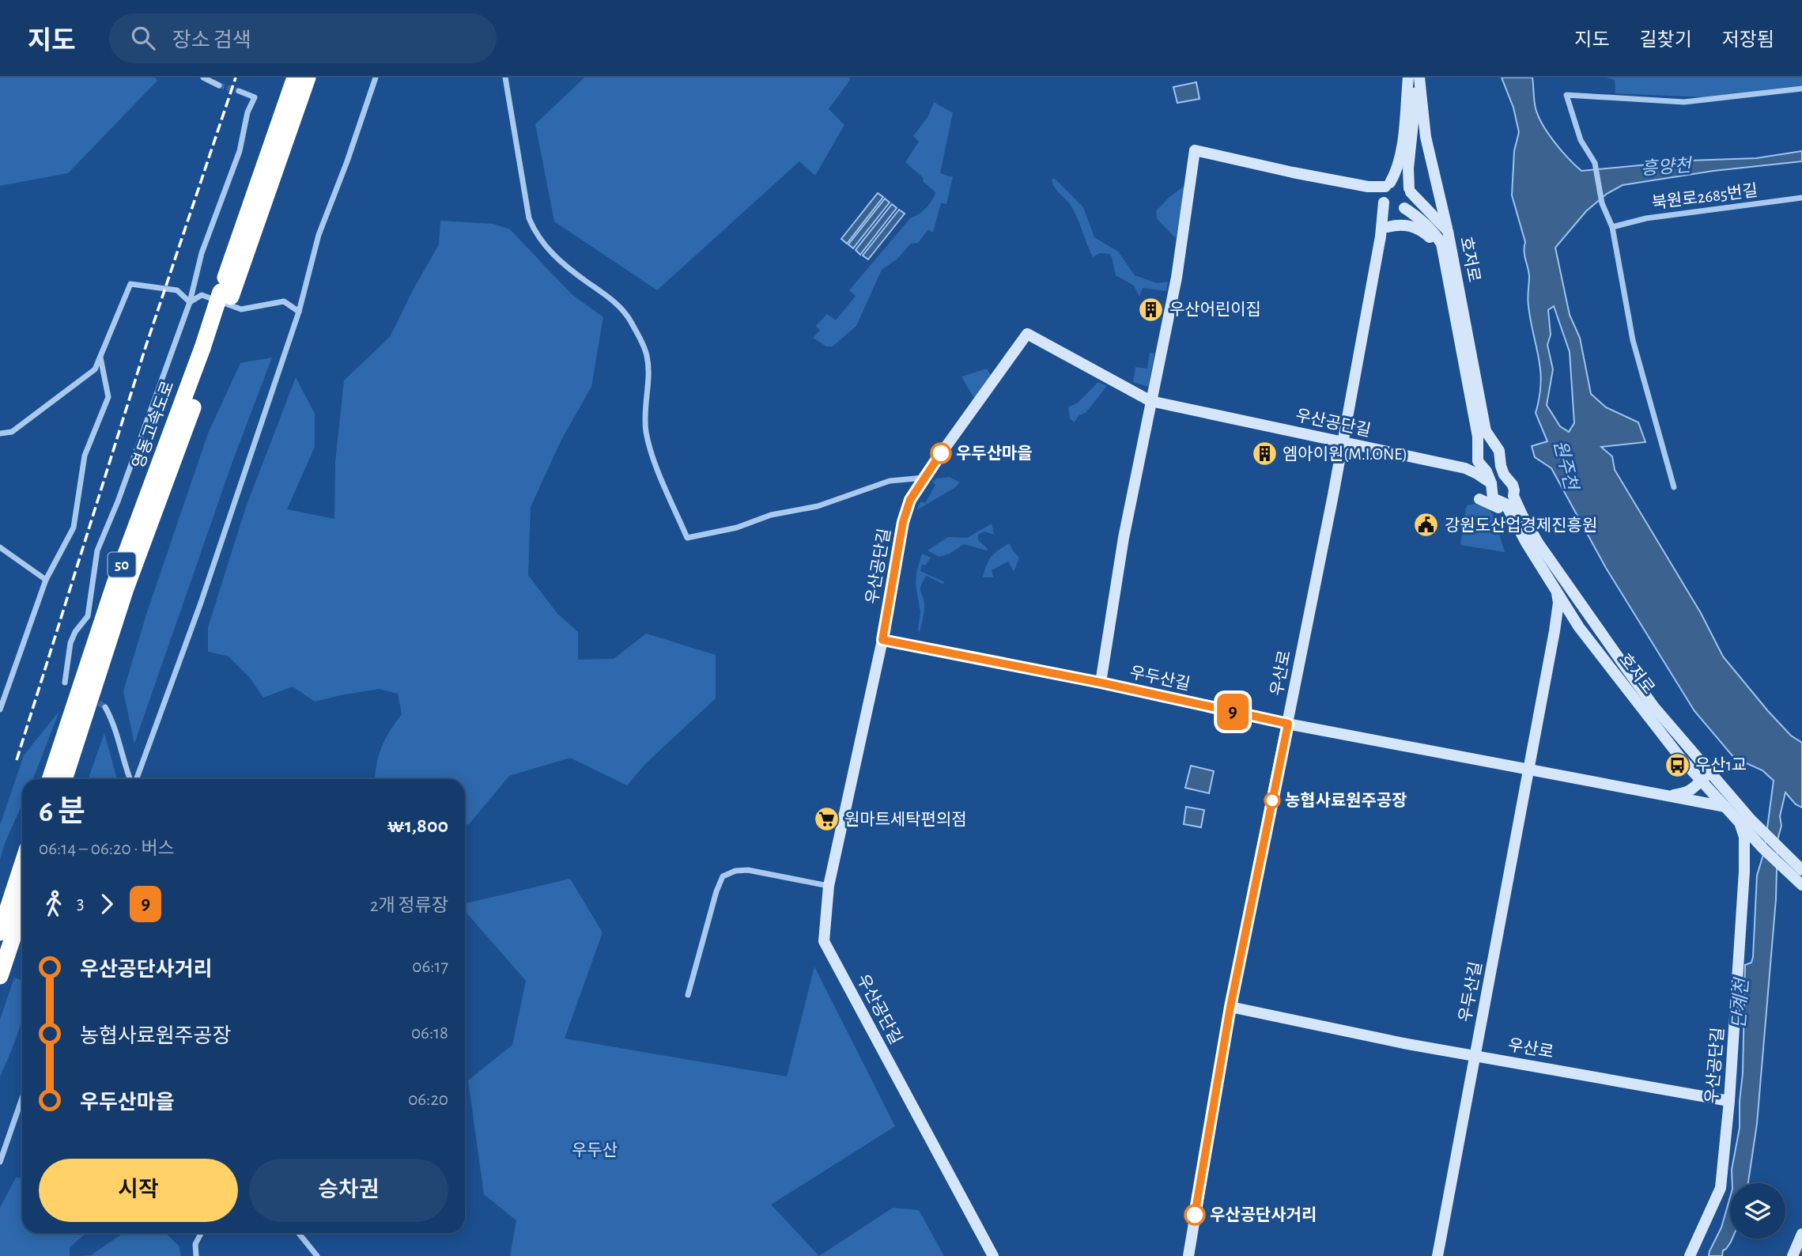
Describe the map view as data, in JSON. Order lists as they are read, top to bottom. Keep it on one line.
{"streets":{"highway":["영동고속도로","50"],"street":["북원로2685번길","호저로","우산공단길","우산로","우두산길"]},"crossings":[["호저로","우산공단길"],["호저로","우산로"],["호저로","우두산길"],["우산공단길","우산로"],["우산공단길","우두산길"],["우산로","우두산길"]],"water":["흥양천","원주천","단계천"],"parks":["우두산"],"places":{"building":["우산어린이집","엠아이원(M.I.ONE)"],"other":["우두산마을","농협사료원주공장","우산공단사거리"],"public building":["강원도산업경제진흥원"],"bus stop":["우산1교"],"supermarket":["원마트세탁편의점"]},"lines":["bus line 9"],"page":{"header":"지도","search":"장소 검색","nav":["지도","길찾기","저장됨"],"on_map":"9","heading":["6 분","06:14 – 06:20 · 버스","₩1,800"],"legs":["3","9","2개 정류장"],"list":[{"name":"우산공단사거리","value":"06:17"},{"name":"농협사료원주공장","value":"06:18"},{"name":"우두산마을","value":"06:20"}],"buttons":["시작","승차권"]}}
